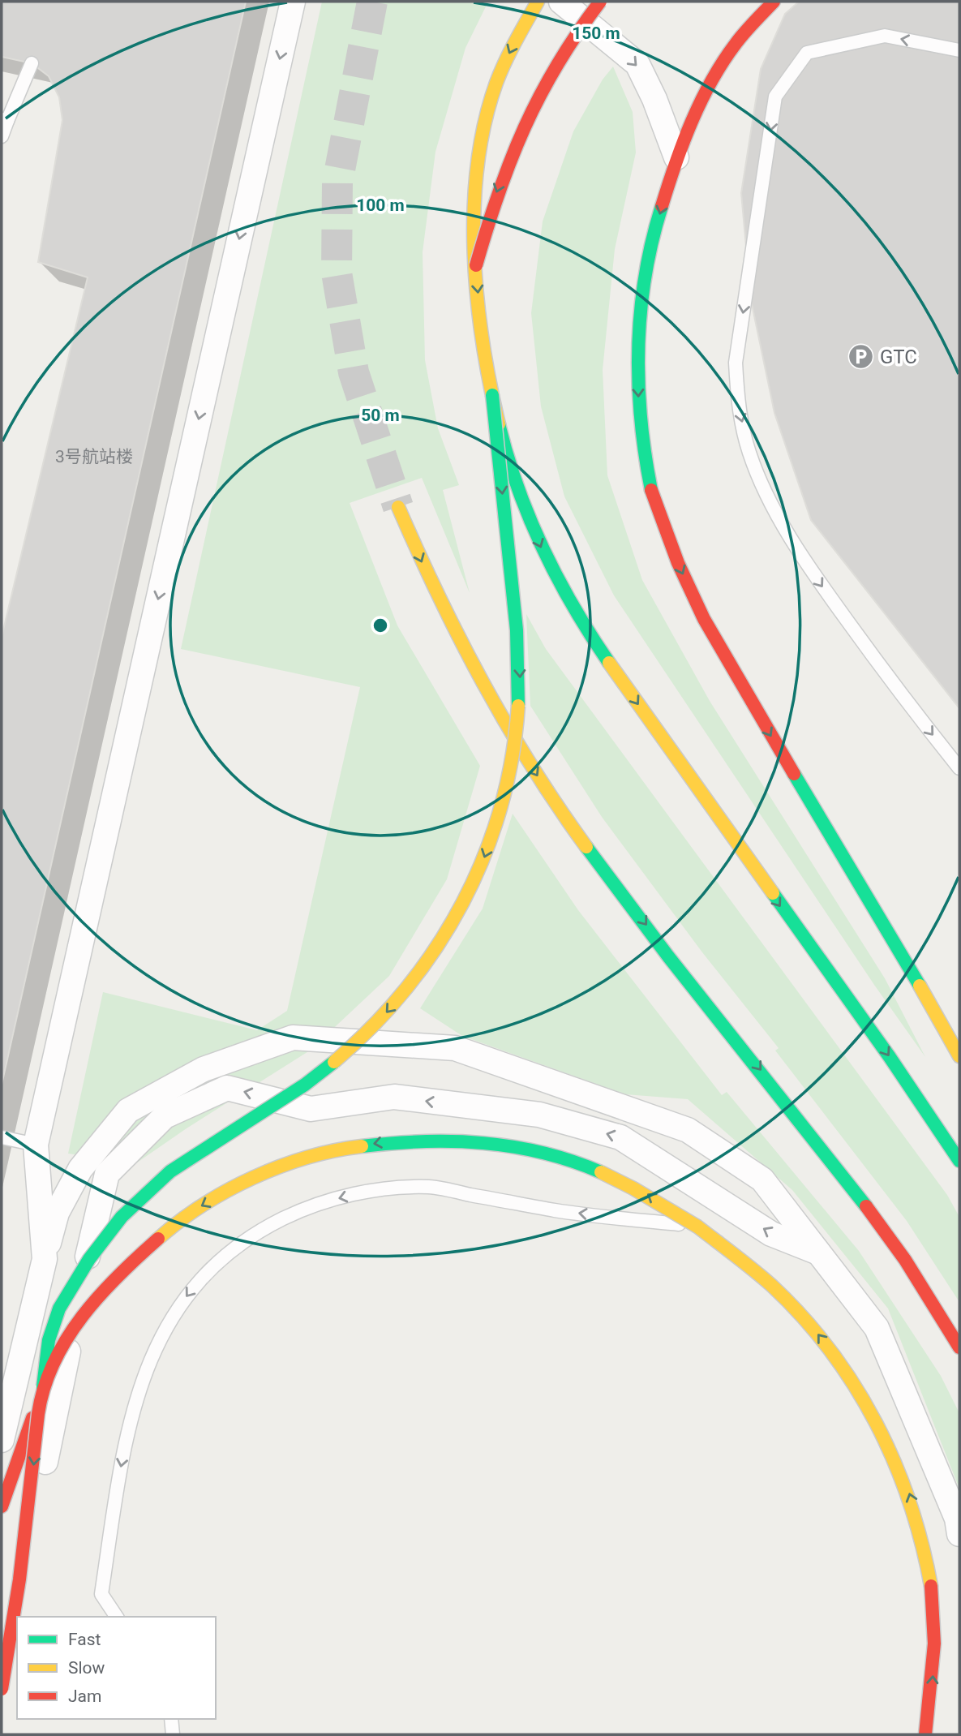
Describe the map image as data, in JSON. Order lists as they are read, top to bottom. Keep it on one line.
{"places":{"parking":["GTC"]},"house_numbers":["3号航站楼"],"legend":["Fast","Slow","Jam"],"rings":["150 m","100 m","50 m"]}
